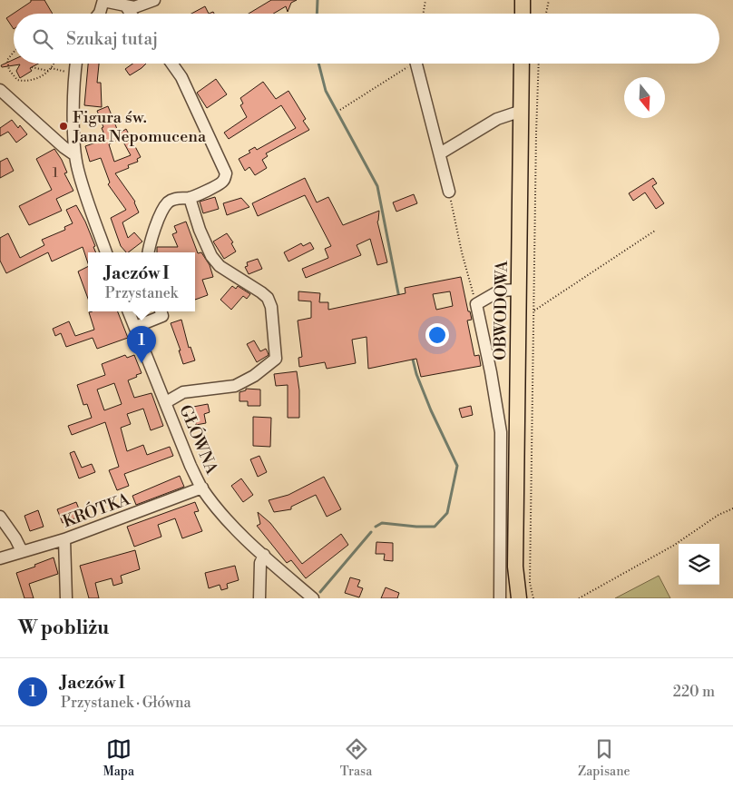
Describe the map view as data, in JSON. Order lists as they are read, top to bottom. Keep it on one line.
{"streets":{"main road":["OBWODOWA"],"street":["GŁÓWNA","KRÓTKA"]},"crossings":[["GŁÓWNA","KRÓTKA"]],"places":["Figura św. Jana Nepomucena"],"house_numbers":["1"],"north":"bottom","page":{"search":"Szukaj tutaj","popup":["Jaczów I","Przystanek"],"pins":"1","heading":"W pobliżu","list":[{"mark":"1","name":"Jaczów I","note":"Przystanek · Główna","value":"220 m"}],"nav":["Mapa","Trasa","Zapisane"]}}
